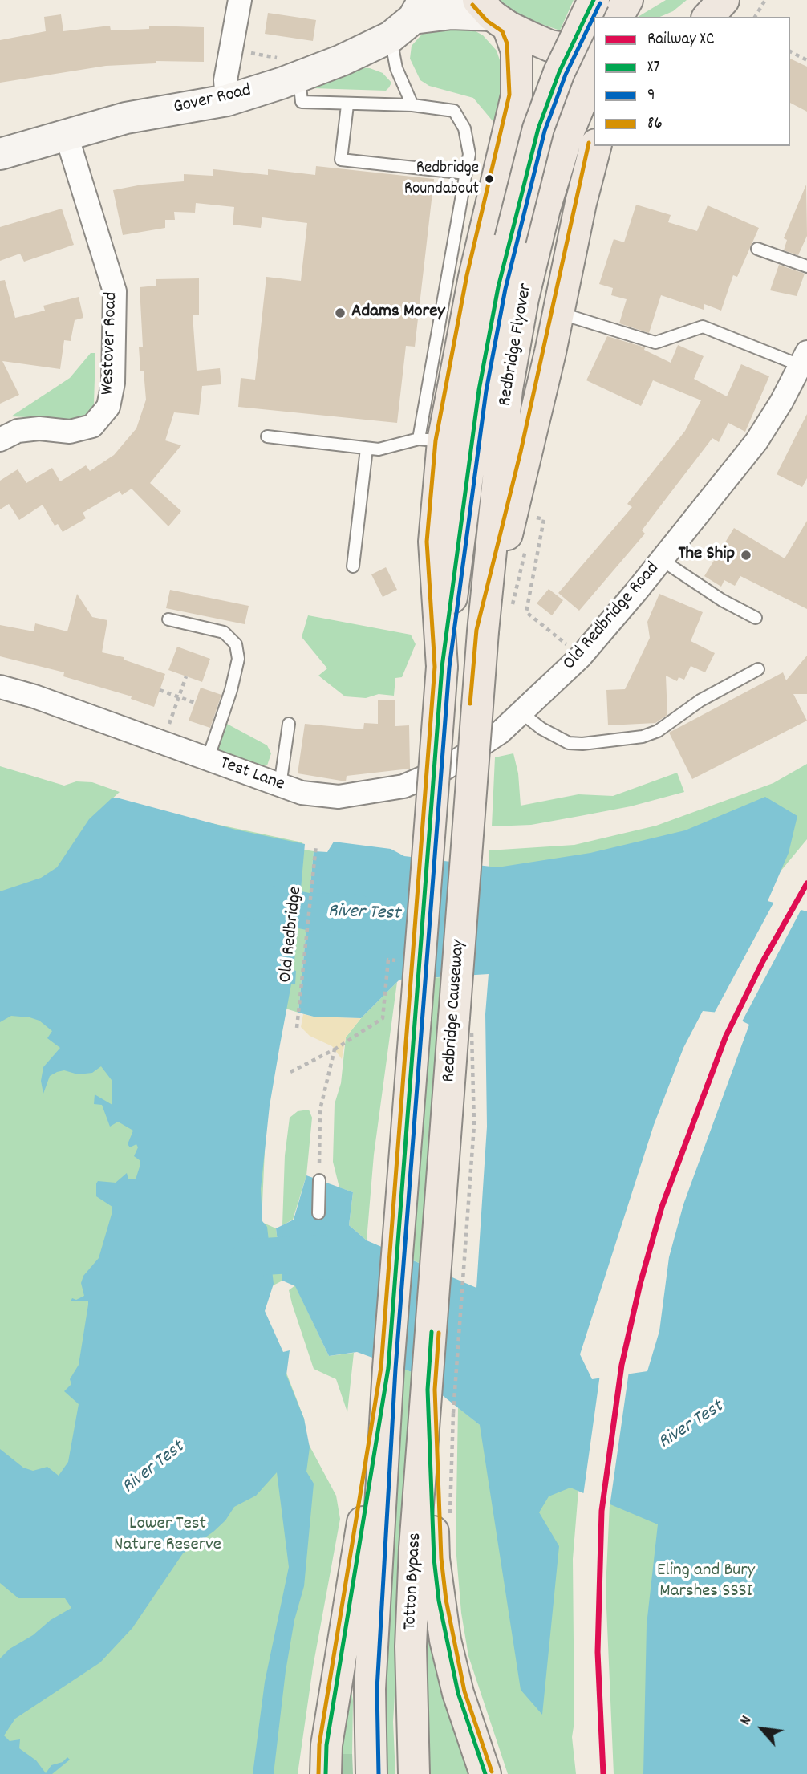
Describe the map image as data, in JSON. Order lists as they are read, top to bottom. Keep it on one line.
{"streets":{"main road":["Redbridge Flyover","Redbridge Causeway","Totton Bypass"],"street":["Gover Road","Westover Road","Old Redbridge Road","Test Lane"],"path":["Old Redbridge"]},"crossings":[["Gover Road","Westover Road"],["Redbridge Flyover","Redbridge Causeway"],["Old Redbridge Road","Test Lane"],["Redbridge Causeway","Totton Bypass"]],"water":["River Test"],"parks":["Lower Test Nature Reserve","Eling and Bury Marshes SSSI"],"places":["Redbridge Roundabout","Adams Morey","The Ship"],"lines":["transit line X7","transit line 9","transit line 86","rail line XC"],"legend":["Railway XC","X7","9","86"],"north":"top left"}
